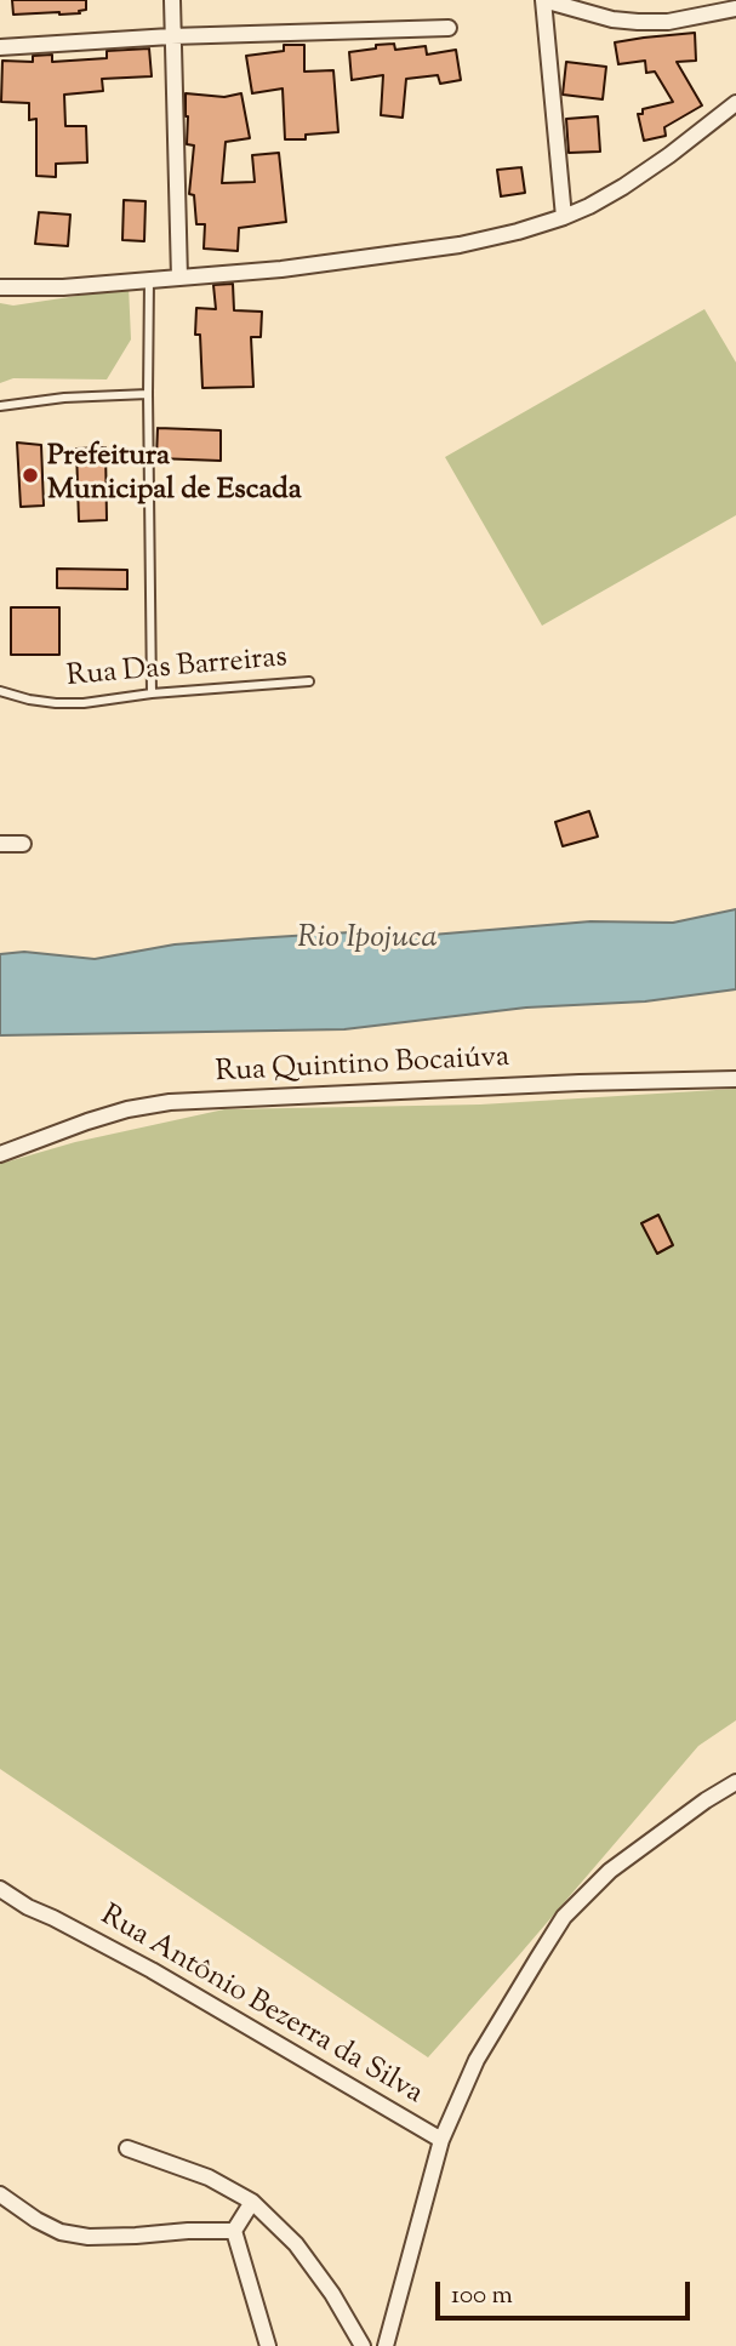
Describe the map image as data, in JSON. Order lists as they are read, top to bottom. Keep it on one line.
{"streets":{"street":["Rua Quintino Bocaiúva","Rua Antônio Bezerra da Silva"],"lane":["Rua Das Barreiras"]},"water":["Rio Ipojuca"],"places":["Prefeitura Municipal de Escada"],"scale_bar":"100 m"}
